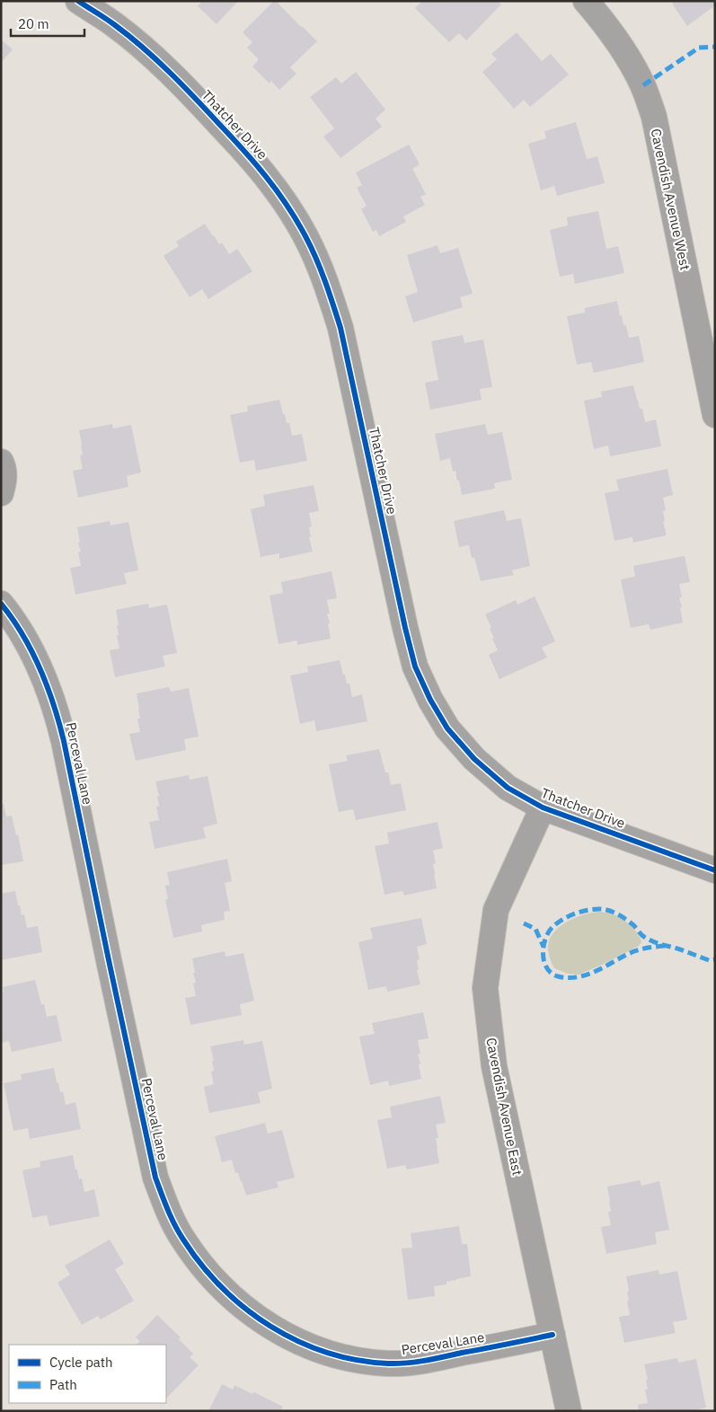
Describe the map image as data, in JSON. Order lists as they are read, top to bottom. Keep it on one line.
{"streets":{"street":["Thatcher Drive","Cavendish Avenue West","Perceval Lane","Cavendish Avenue East"]},"crossings":[["Thatcher Drive","Cavendish Avenue East"],["Perceval Lane","Cavendish Avenue East"]],"legend":["Cycle path","Path"],"scale_bar":"20 m"}
